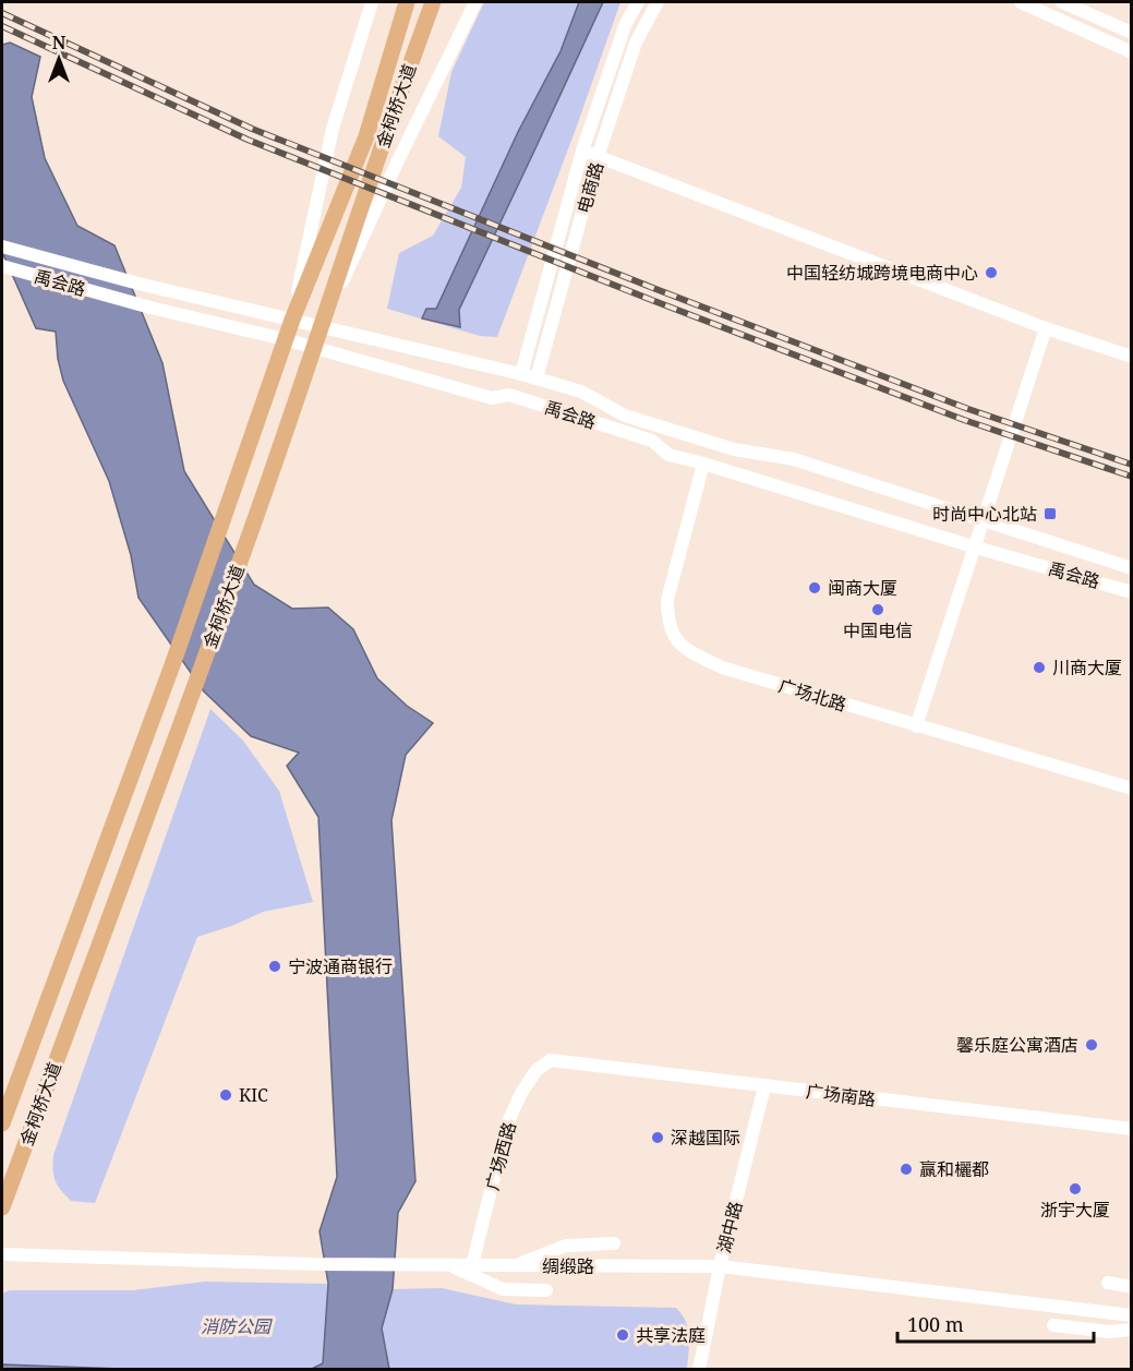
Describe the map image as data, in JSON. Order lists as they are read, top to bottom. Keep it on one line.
{"streets":{"main road":["金柯桥大道"],"street":["电商路","禹会路","广场北路","广场南路","广场西路","湖中路","绸缎路"]},"crossings":[["金柯桥大道","禹会路"],["电商路","禹会路"],["禹会路","广场北路"],["广场南路","广场西路"],["广场南路","湖中路"],["广场西路","绸缎路"],["湖中路","绸缎路"]],"parks":["消防公园"],"places":{"other":["中国轻纺城跨境电商中心","闽商大厦","中国电信","川商大厦","宁波通商银行","馨乐庭公寓酒店","KIC","深越国际","赢和欐都","浙宇大厦","共享法庭"],"transit":["时尚中心北站"]},"scale_bar":"100 m","north":"top"}
